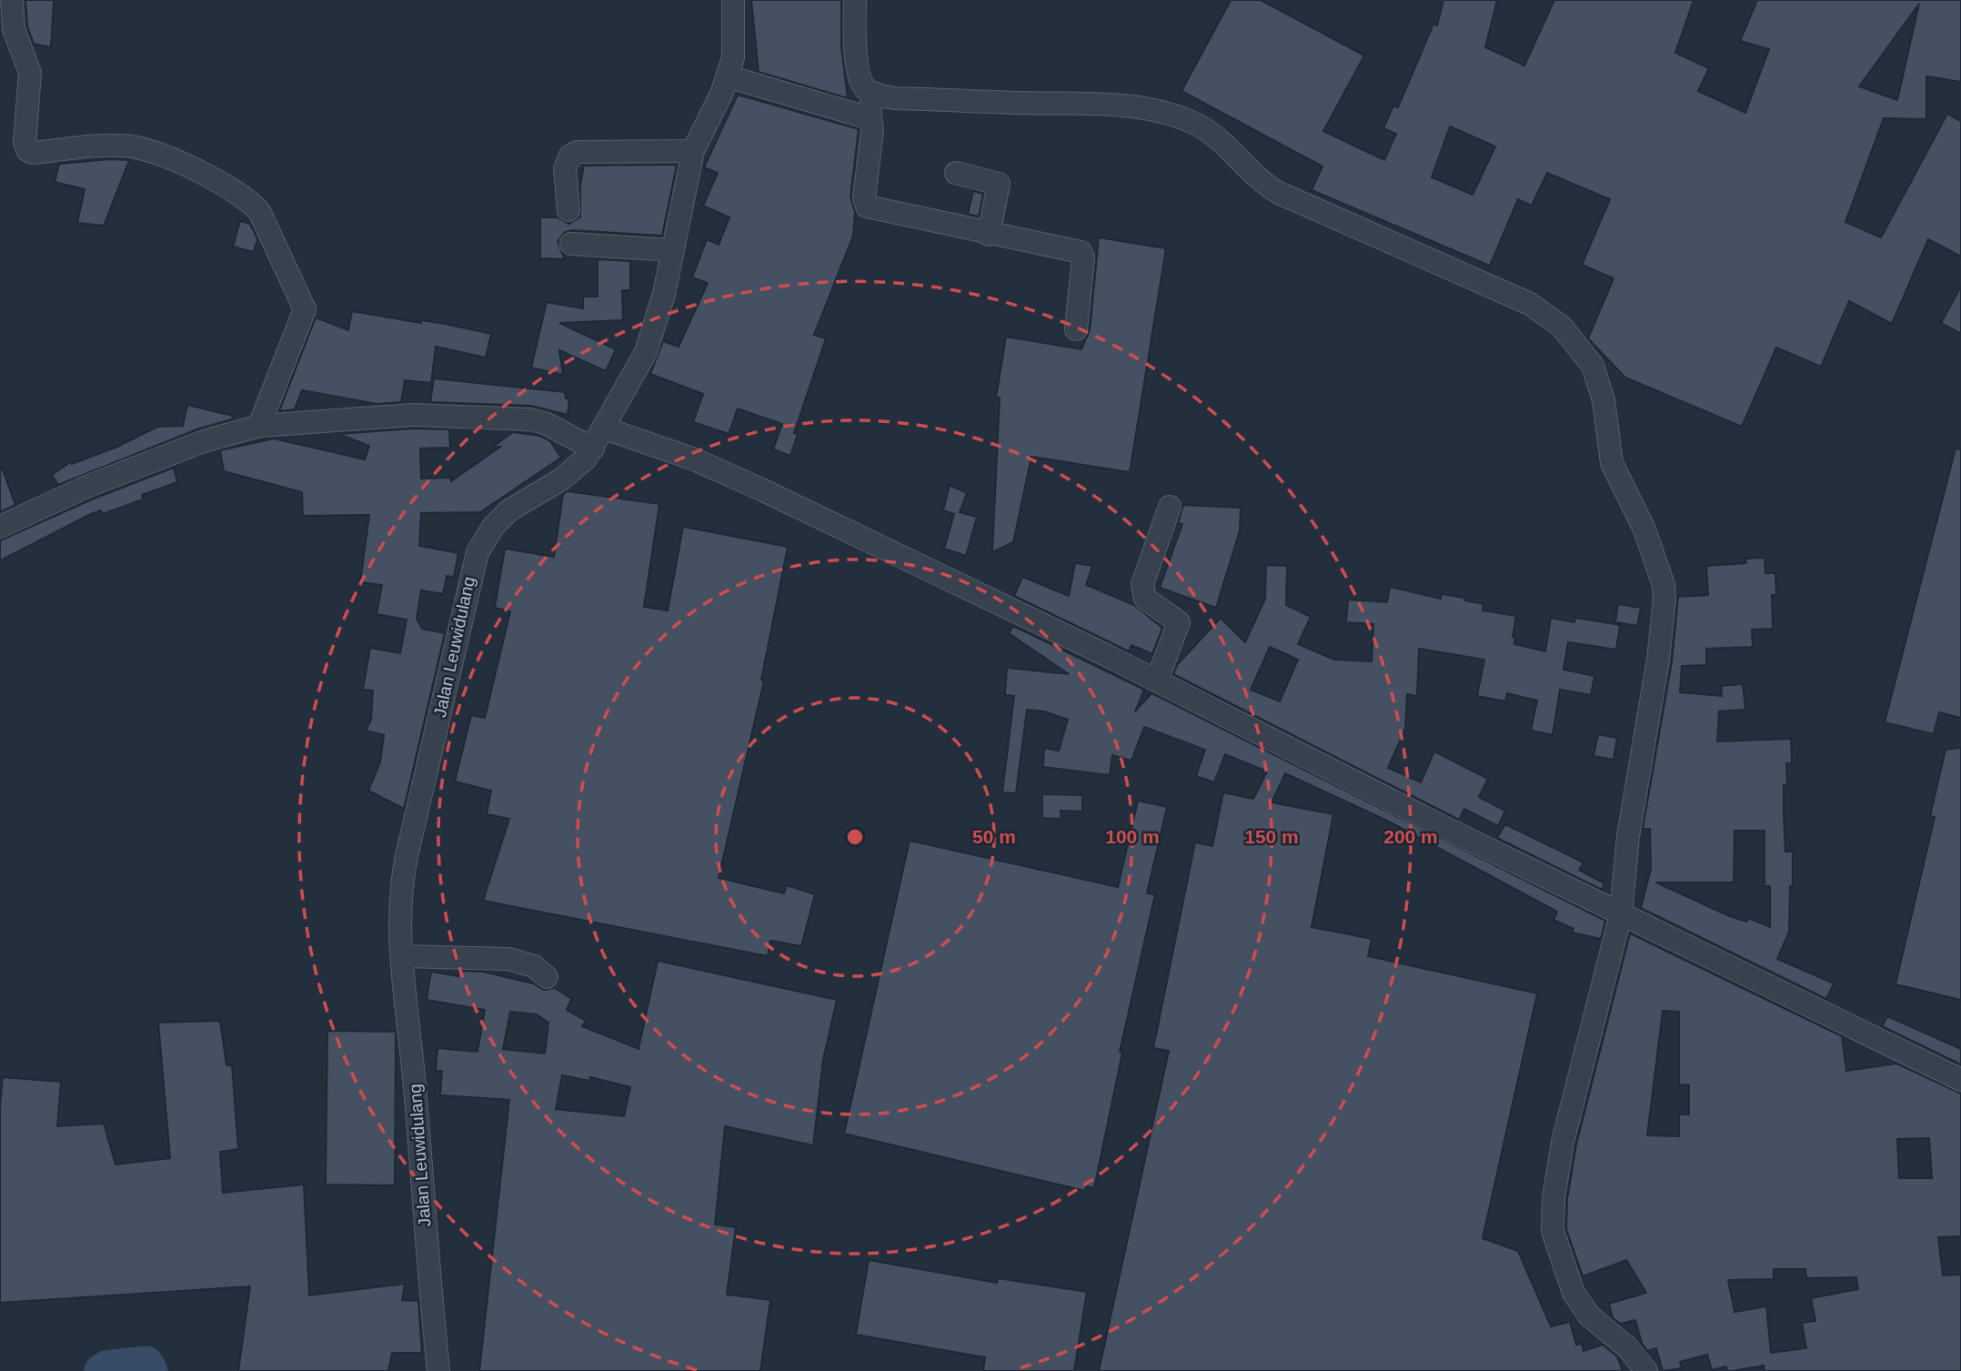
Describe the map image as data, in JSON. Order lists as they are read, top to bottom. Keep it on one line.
{"streets":{"street":["Jalan Leuwidulang"]},"rings":["50 m","100 m","150 m","200 m"]}
